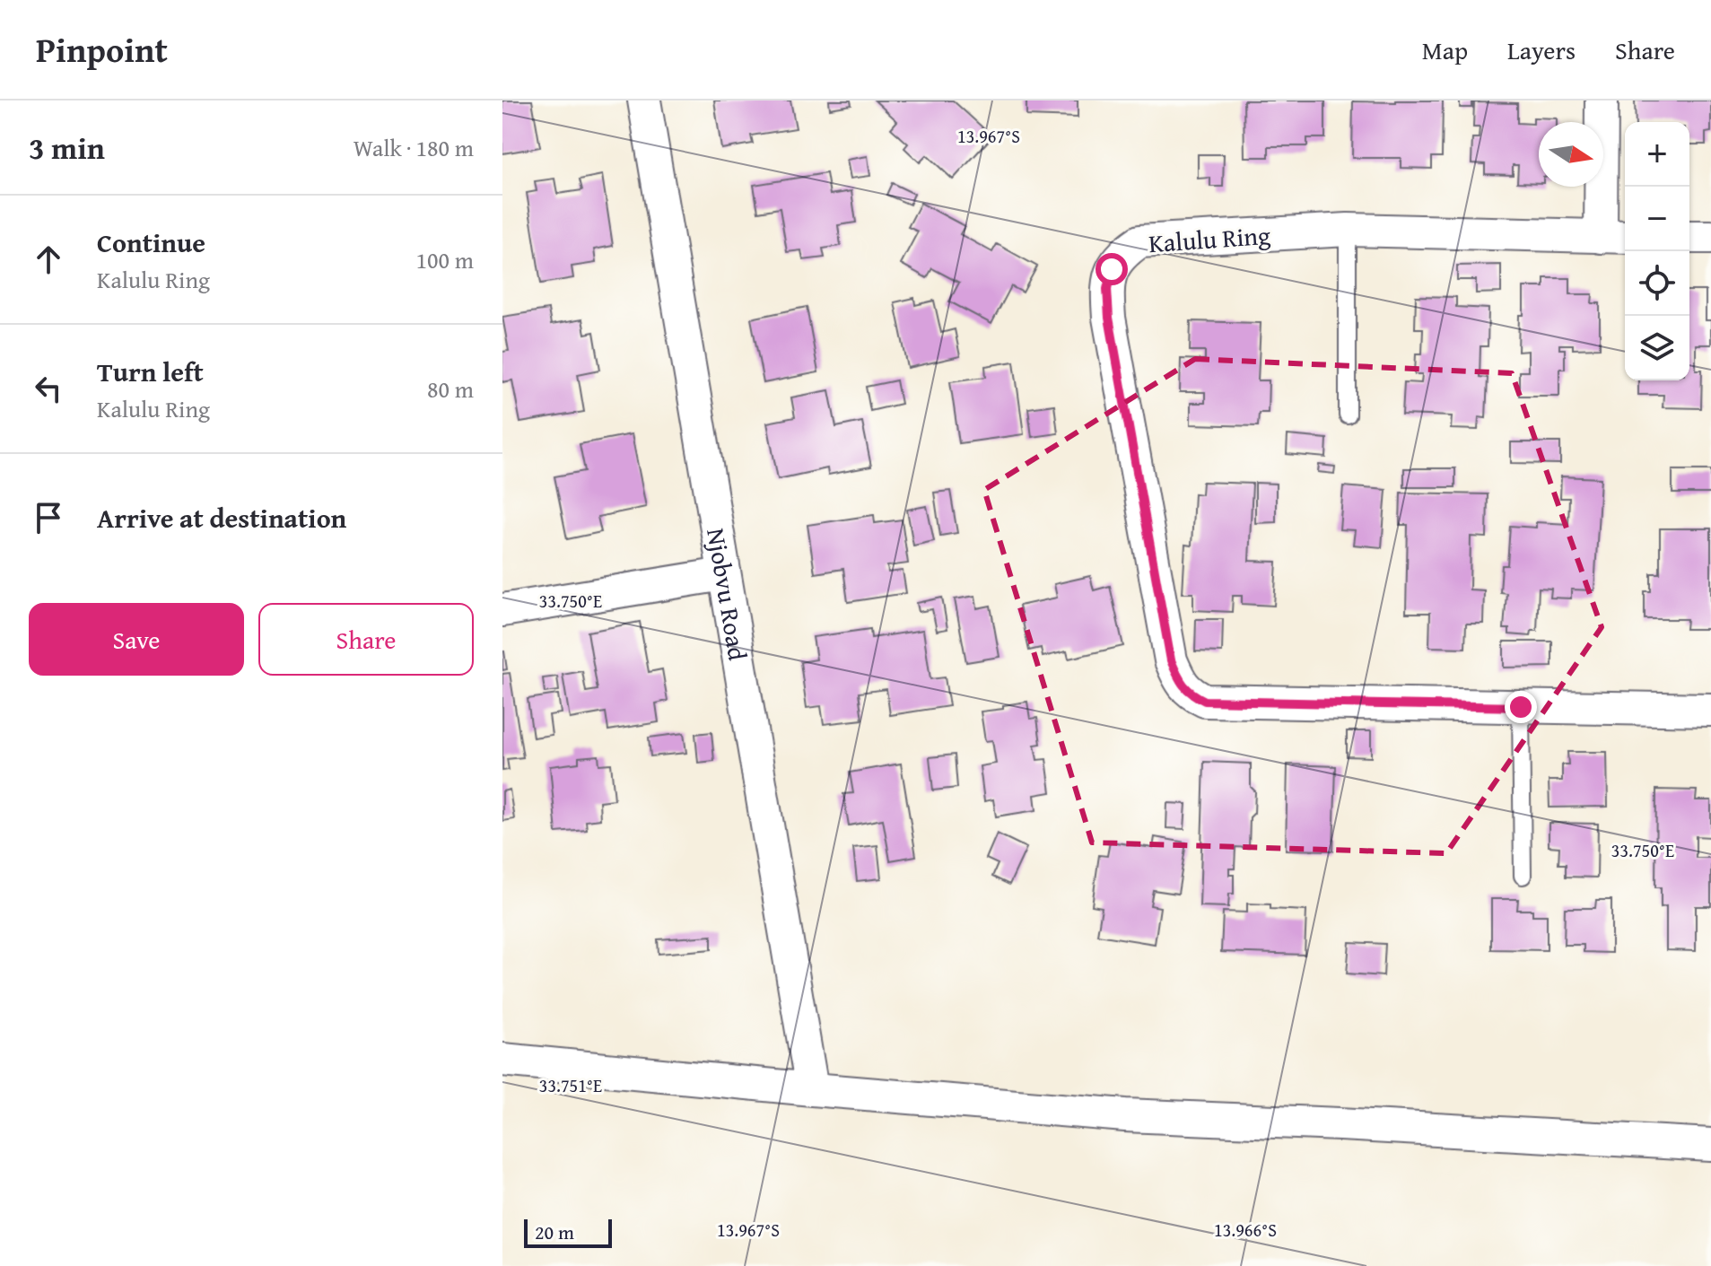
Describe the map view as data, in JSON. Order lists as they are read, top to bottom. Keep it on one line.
{"streets":{"street":["Kalulu Ring","Njobvu Road"]},"scale_bar":"20 m","north":"right","page":{"header":"Pinpoint","nav":["Map","Layers","Share"],"heading":["3 min","Walk · 180 m"],"map_buttons":["+","−"],"list":[["Continue","Kalulu Ring","100 m"],["Turn left","Kalulu Ring","80 m"],"Arrive at destination"],"buttons":["Save","Share"],"scale":"20 m"},"coordinates":["13.967°S","33.750°E","33.751°E","13.966°S"]}
